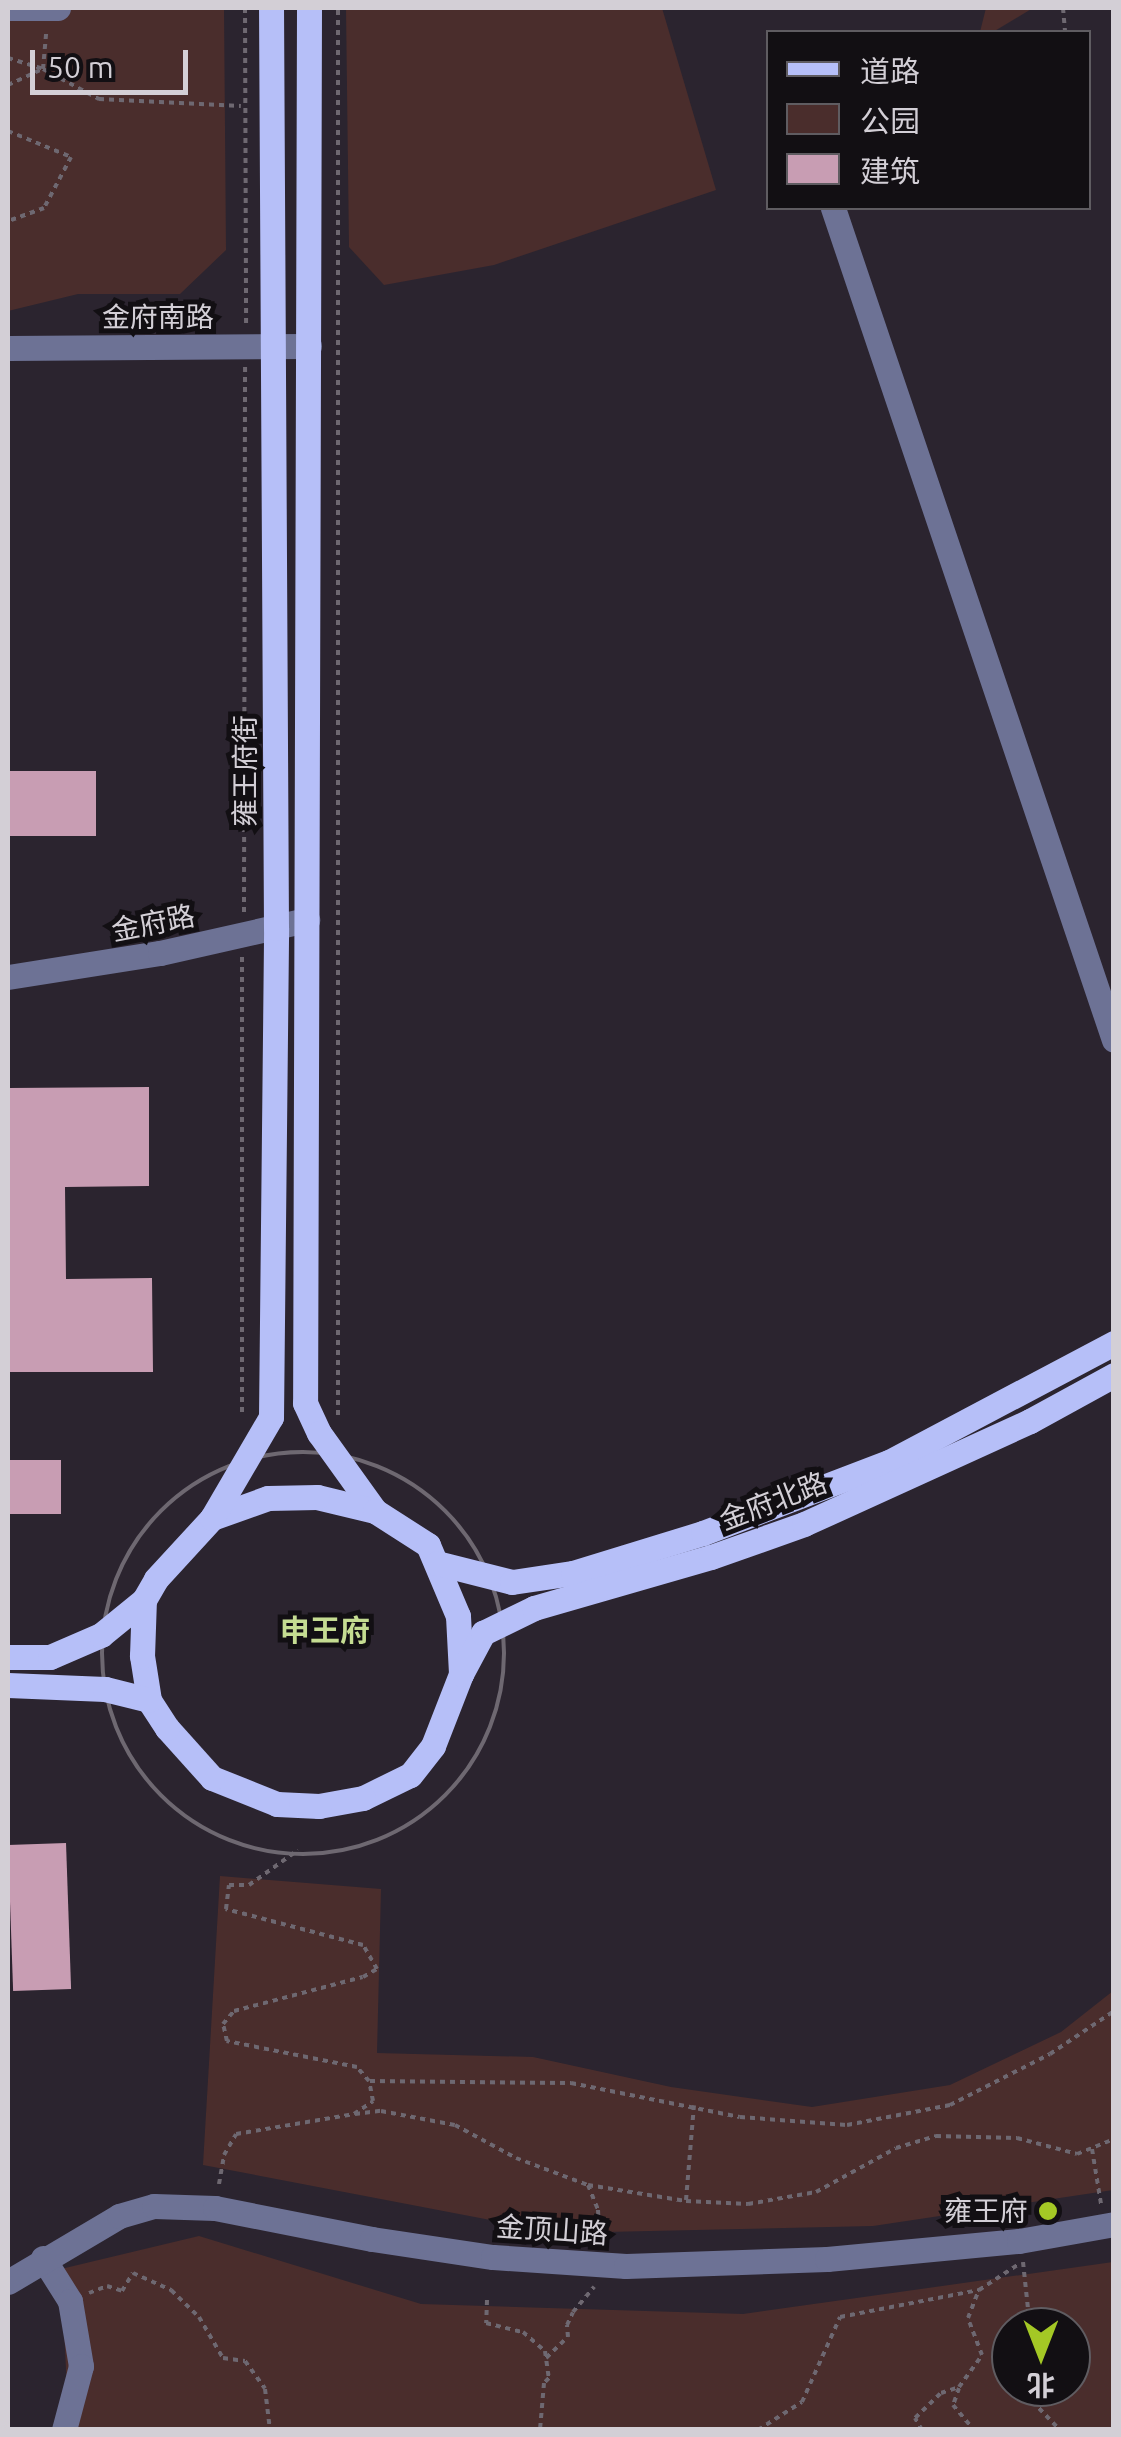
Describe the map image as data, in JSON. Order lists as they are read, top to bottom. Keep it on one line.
{"streets":{"main road":["雍王府街","金府北路"],"street":["金府南路","金府路","金顶山路"]},"crossings":[["金府南路","雍王府街"],["雍王府街","金府路"],["雍王府街","金府北路"]],"districts":["申王府"],"places":["雍王府"],"legend":["道路","公园","建筑"],"scale_bar":"50 m","north":"bottom"}
